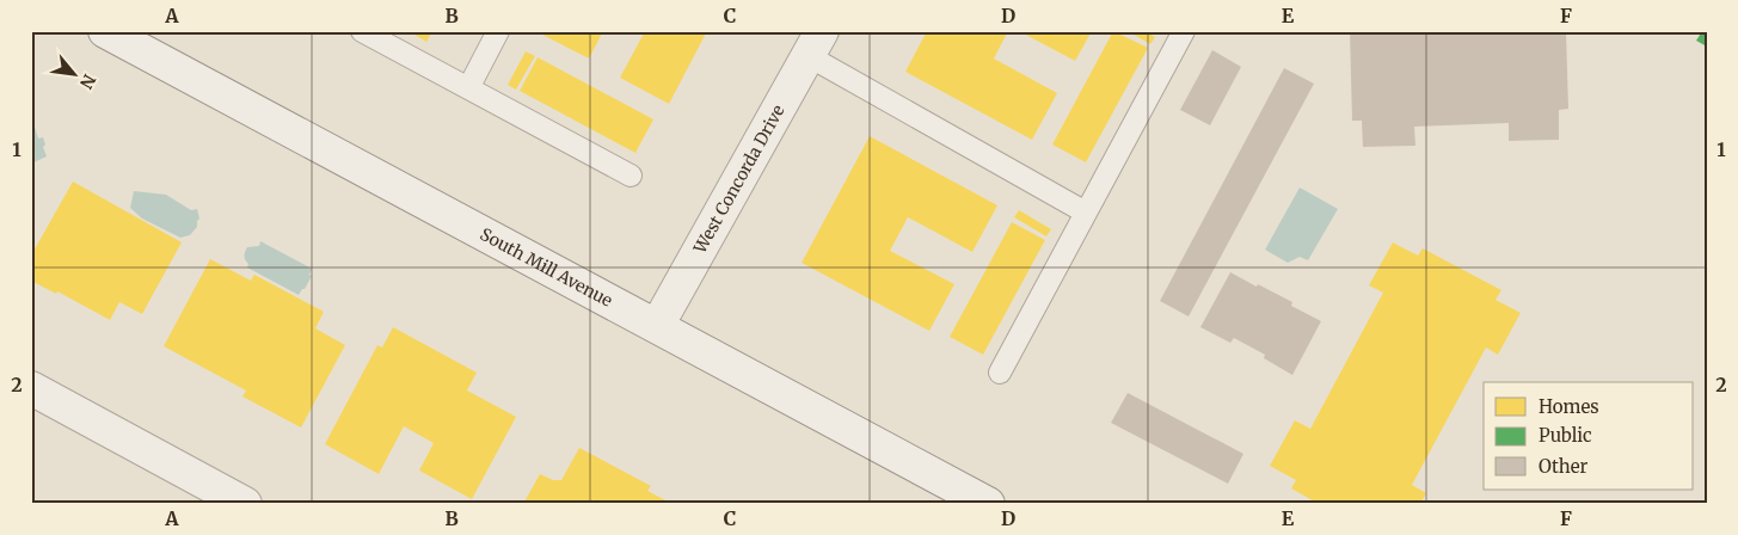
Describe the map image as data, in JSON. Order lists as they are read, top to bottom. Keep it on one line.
{"streets":{"main road":["West Concorda Drive","South Mill Avenue"]},"crossings":[["West Concorda Drive","South Mill Avenue"]],"legend":["Homes","Public","Other"],"north":"bottom right","grid":{"columns":["A","B","C","D","E","F"],"rows":["1","2"]}}
